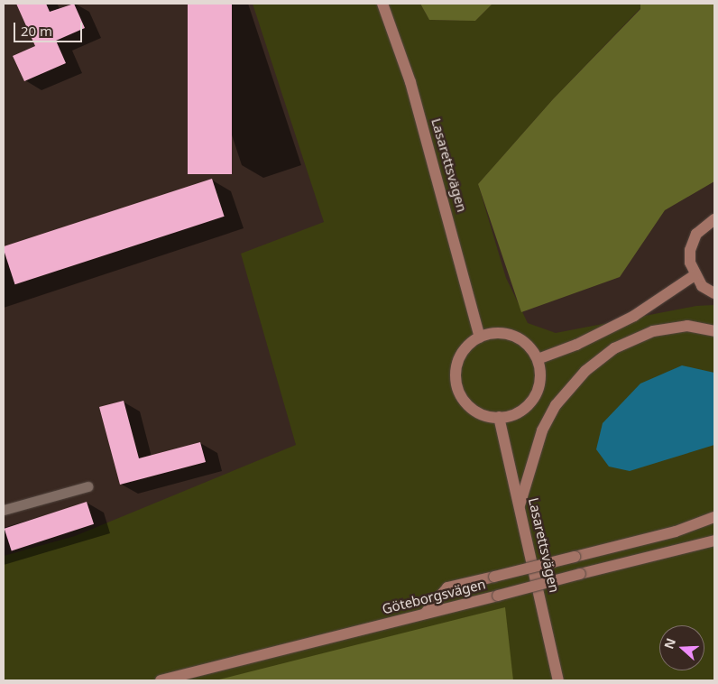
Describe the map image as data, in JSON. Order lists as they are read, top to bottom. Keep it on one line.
{"streets":{"main road":["Lasarettsvägen","Göteborgsvägen"]},"scale_bar":"20 m","north":"left"}
